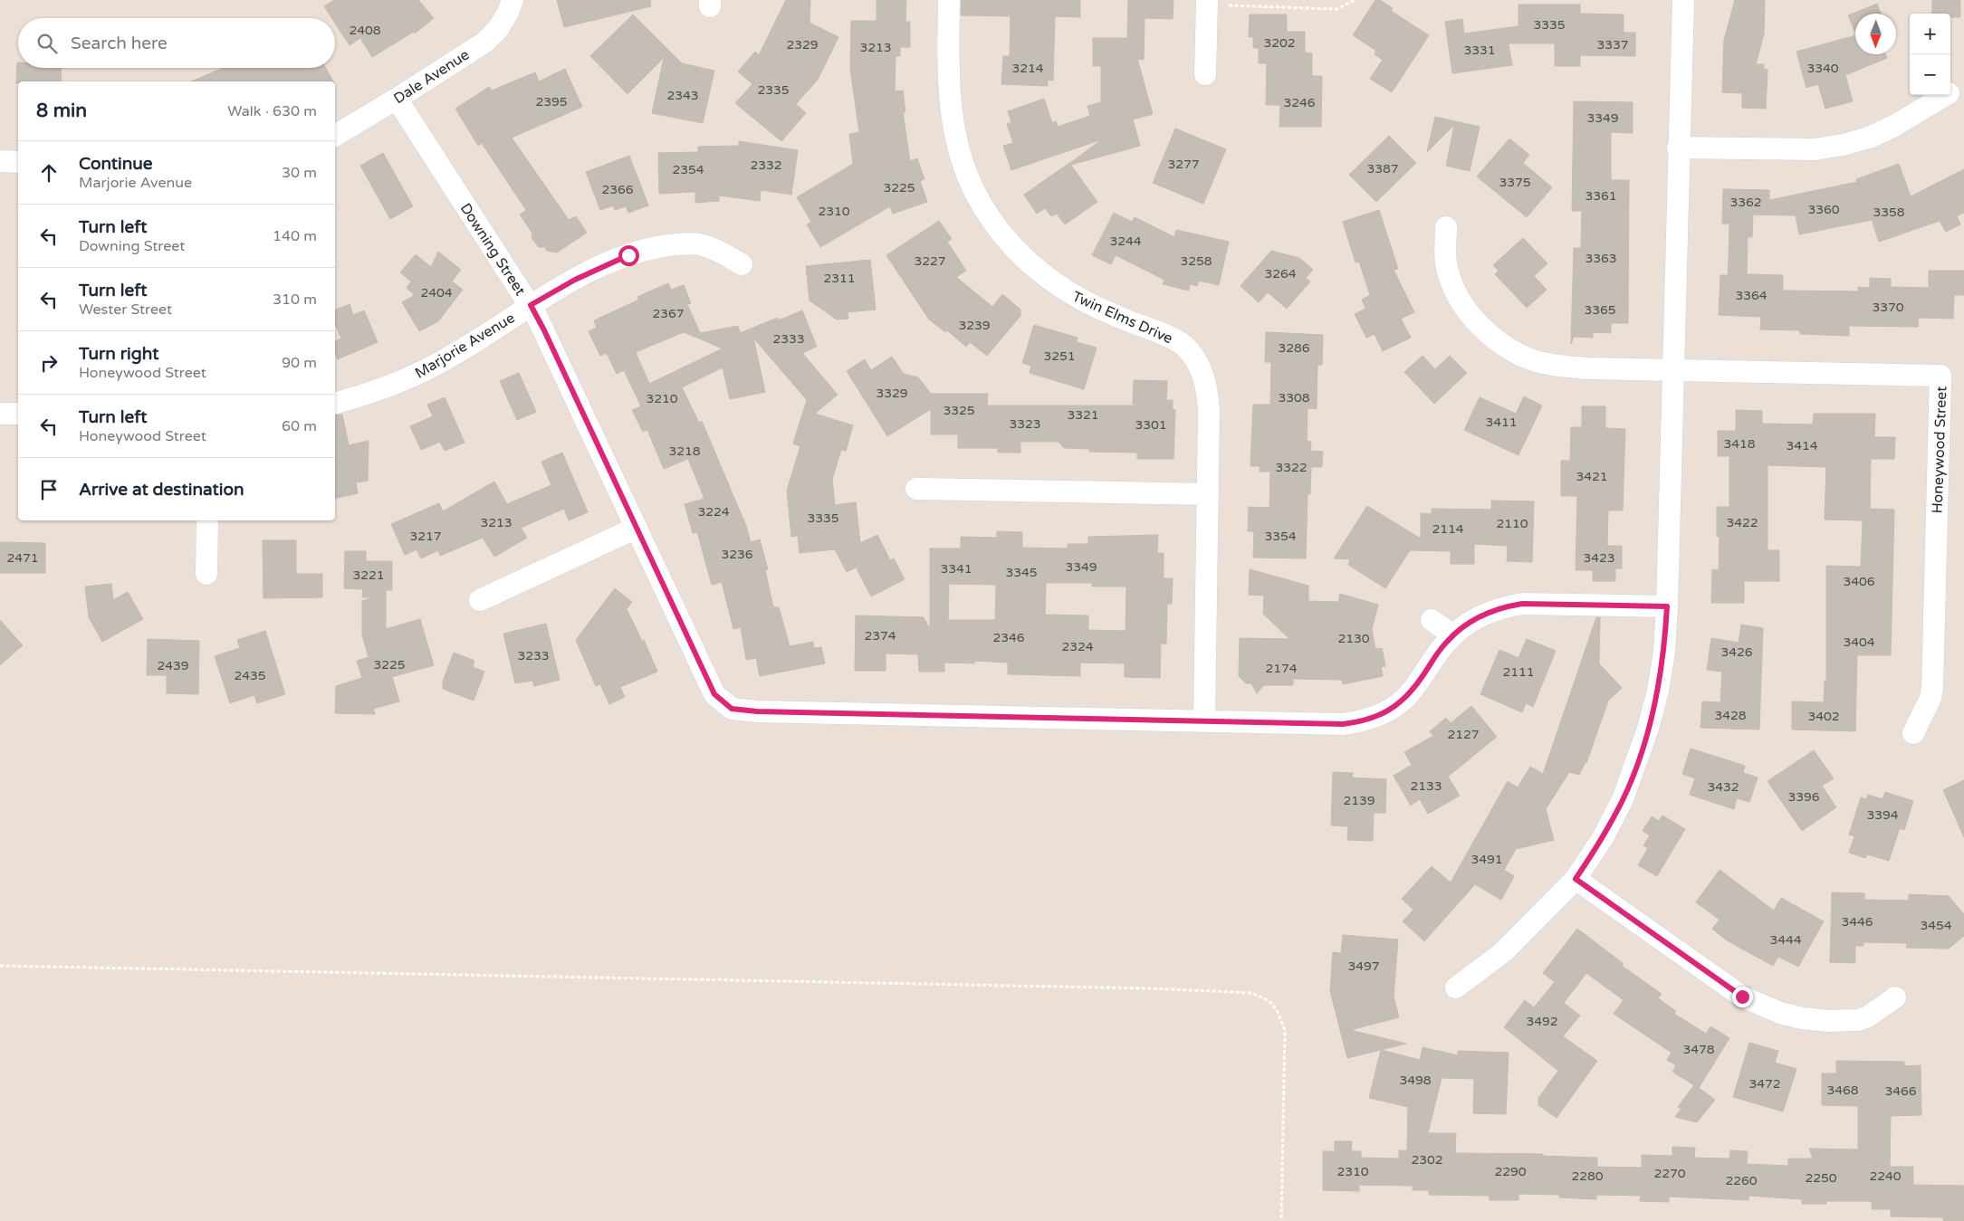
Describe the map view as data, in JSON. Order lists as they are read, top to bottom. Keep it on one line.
{"streets":{"street":["Dale Avenue","Downing Street","Twin Elms Drive","Marjorie Avenue","Honeywood Street"]},"crossings":[["Dale Avenue","Downing Street"],["Downing Street","Twin Elms Drive"],["Downing Street","Marjorie Avenue"]],"house_numbers":["3335","2408","3202","2329","3337","3213","3331","3214","3340","2335","2343","2395","3246","3349","3277","2332","3387","2354","3375","3225","2366","3361","3362","3360","2310","3358","3244","3363","3227","3258","3264","2311","2404","3364","3370","3365","2367","3239","2333","3286","3251","3329","3308","3210","3325","3321","3411","3323","3301","3418","3414","3218","3322","3421","3224","3335","3213","3422","2110","2114","3217","3354","3236","2471","3423","3349","3341","3345","3221","3406","2374","2346","2130","3404","2324","3426","3233","3225","2439","2174","2111","2435","3428","3402","2127","2133","3432","3396","2139","3394","3491","3446","3454","3444","3497","3492","3478","3498","3472","3468","3466","2302","2310","2290","2270","2280","2240","2250","2260"],"north":"bottom","page":{"map_buttons":["+","−"],"search":"Search here","heading":["8 min","Walk · 630 m"],"list":[["Continue","Marjorie Avenue","30 m"],["Turn left","Downing Street","140 m"],["Turn left","Wester Street","310 m"],["Turn right","Honeywood Street","90 m"],["Turn left","Honeywood Street","60 m"],"Arrive at destination"]}}
